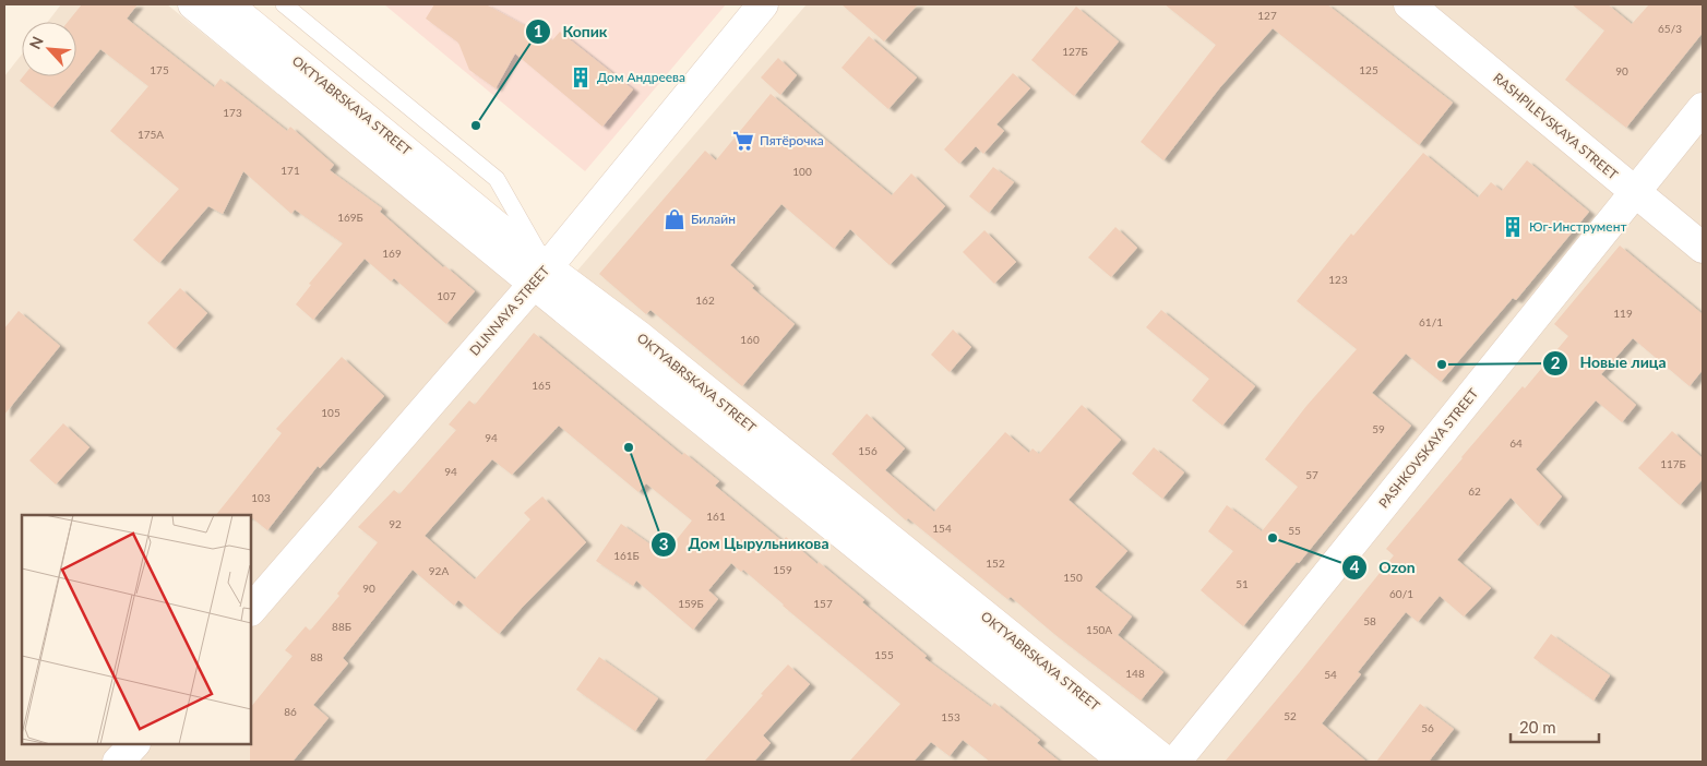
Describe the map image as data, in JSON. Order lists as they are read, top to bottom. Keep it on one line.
{"streets":{"street":["OKTYABRSKAYA STREET","RASHPILEVSKAYA STREET","DLINNAYA STREET","PASHKOVSKAYA STREET"]},"crossings":[["OKTYABRSKAYA STREET","DLINNAYA STREET"],["RASHPILEVSKAYA STREET","PASHKOVSKAYA STREET"]],"places":{"building":["Дом Андреева","Юг-Инструмент"],"other":["Копик","Новые лица","Дом Цырульникова","Ozon"],"supermarket":["Пятёрочка"],"shop":["Билайн"]},"house_numbers":["127","65/3","127Б","175","125","90","173","175А","171","100","169Б","169","123","107","162","119","61/1","160","165","105","59","94","64","156","117Б","94","57","62","103","161","92","154","55","161Б","152","159","92А","150","51","90","60/1","159Б","157","58","88Б","150А","155","88","148","54","86","52","153","56"],"scale_bar":"20 m","north":"top left"}
